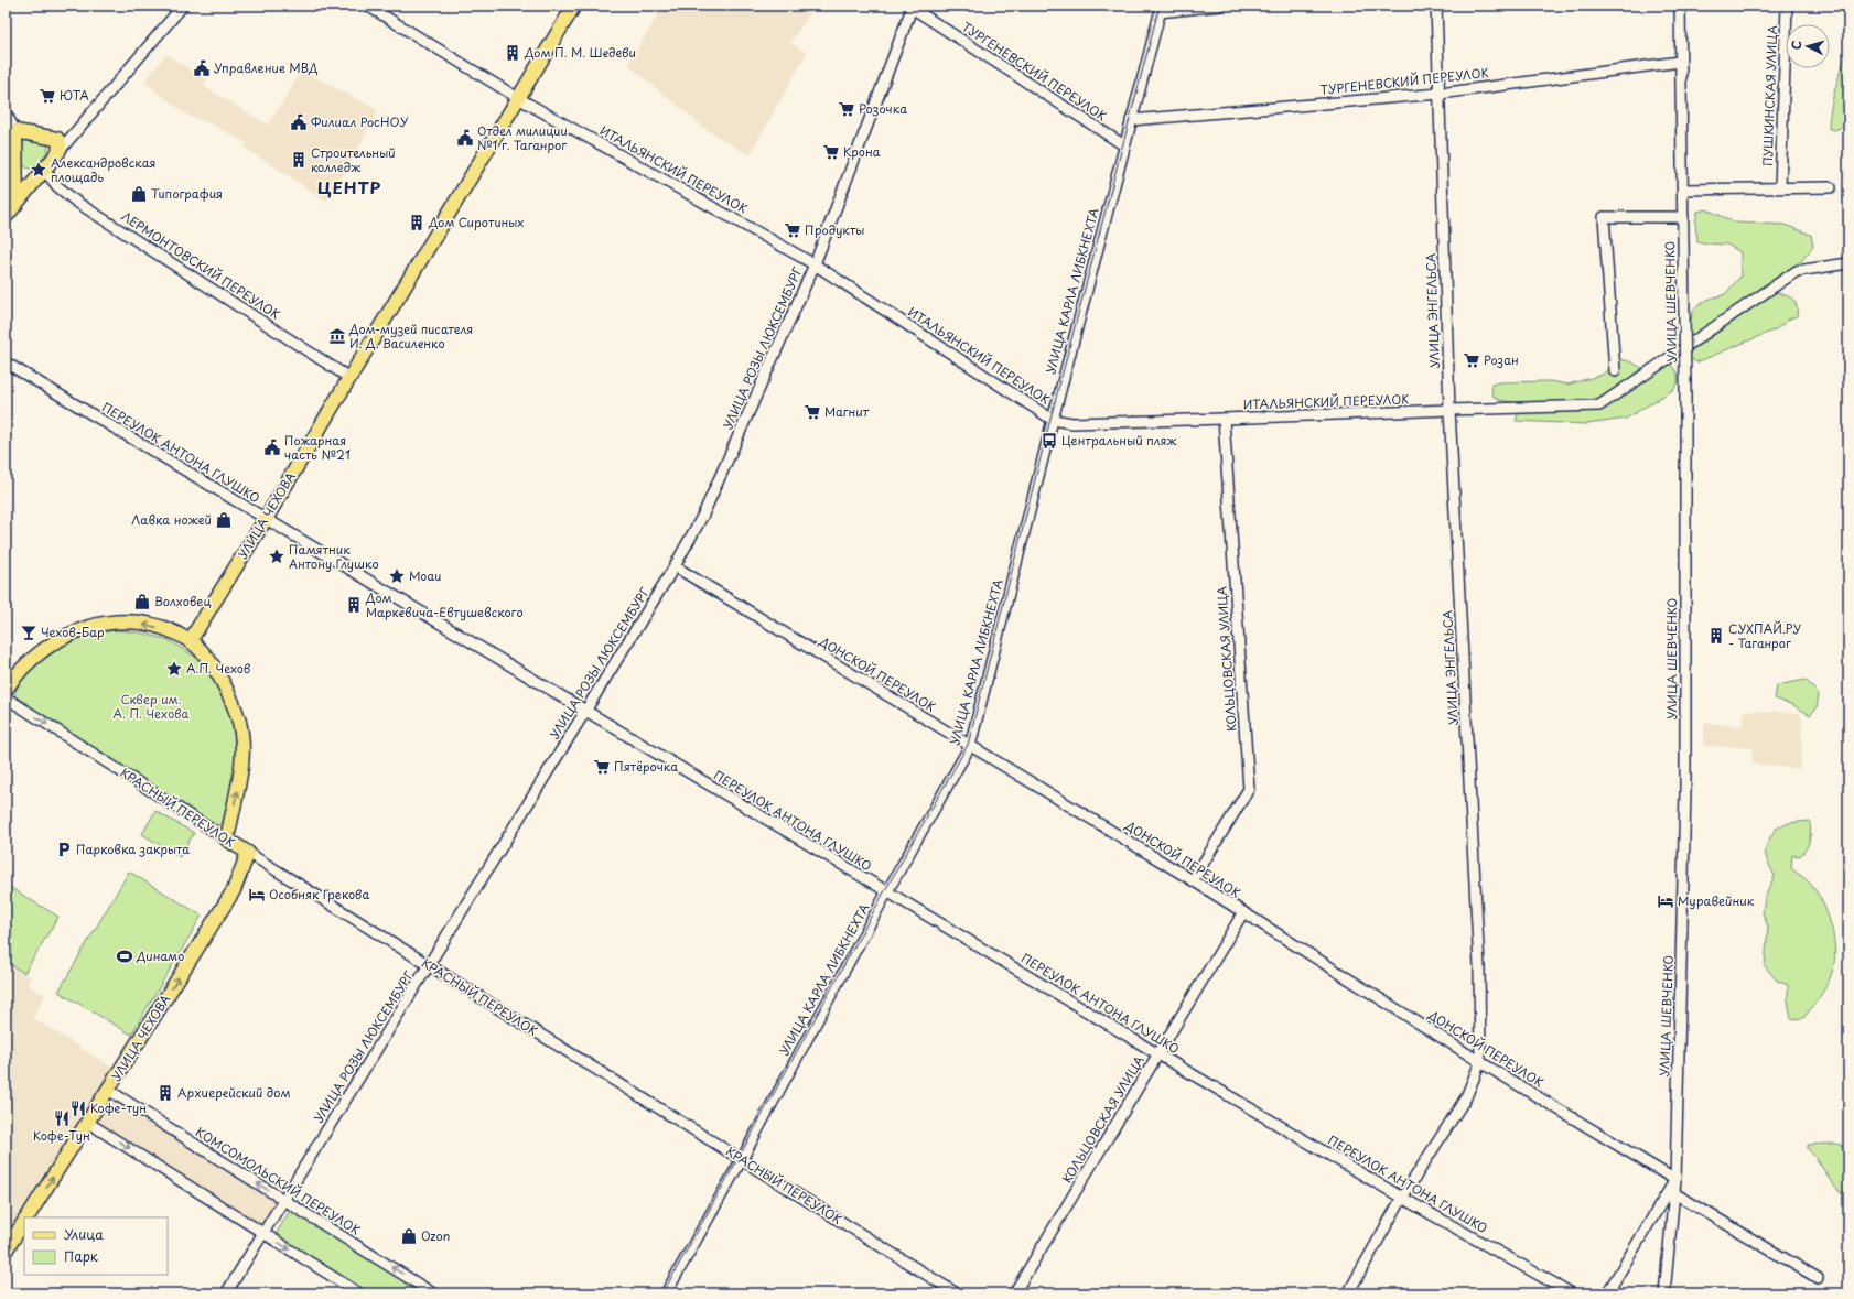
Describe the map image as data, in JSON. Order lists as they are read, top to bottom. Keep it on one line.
{"streets":{"main road":["УЛИЦА ЧЕХОВА","КРАСНЫЙ ПЕРЕУЛОК"],"street":["ТУРГЕНЕВСКИЙ ПЕРЕУЛОК","ПУШКИНСКАЯ УЛИЦА","ИТАЛЬЯНСКИЙ ПЕРЕУЛОК","ЛЕРМОНТОВСКИЙ ПЕРЕУЛОК","УЛИЦА КАРЛА ЛИБКНЕХТА","УЛИЦА ШЕВЧЕНКО","УЛИЦА ЭНГЕЛЬСА","УЛИЦА РОЗЫ ЛЮКСЕМБУРГ","ПЕРЕУЛОК АНТОНА ГЛУШКО","КОЛЬЦОВСКАЯ УЛИЦА","ДОНСКОЙ ПЕРЕУЛОК","КОМСОМОЛЬСКИЙ ПЕРЕУЛОК"]},"crossings":[["ТУРГЕНЕВСКИЙ ПЕРЕУЛОК","УЛИЦА КАРЛА ЛИБКНЕХТА"],["ТУРГЕНЕВСКИЙ ПЕРЕУЛОК","УЛИЦА ШЕВЧЕНКО"],["ТУРГЕНЕВСКИЙ ПЕРЕУЛОК","УЛИЦА ЭНГЕЛЬСА"],["ТУРГЕНЕВСКИЙ ПЕРЕУЛОК","УЛИЦА РОЗЫ ЛЮКСЕМБУРГ"],["ИТАЛЬЯНСКИЙ ПЕРЕУЛОК","УЛИЦА КАРЛА ЛИБКНЕХТА"],["ИТАЛЬЯНСКИЙ ПЕРЕУЛОК","УЛИЦА ЭНГЕЛЬСА"],["ИТАЛЬЯНСКИЙ ПЕРЕУЛОК","УЛИЦА РОЗЫ ЛЮКСЕМБУРГ"],["ИТАЛЬЯНСКИЙ ПЕРЕУЛОК","УЛИЦА ЧЕХОВА"],["ИТАЛЬЯНСКИЙ ПЕРЕУЛОК","КОЛЬЦОВСКАЯ УЛИЦА"],["ЛЕРМОНТОВСКИЙ ПЕРЕУЛОК","УЛИЦА ЧЕХОВА"],["УЛИЦА КАРЛА ЛИБКНЕХТА","ПЕРЕУЛОК АНТОНА ГЛУШКО"],["УЛИЦА КАРЛА ЛИБКНЕХТА","ДОНСКОЙ ПЕРЕУЛОК"],["УЛИЦА КАРЛА ЛИБКНЕХТА","КРАСНЫЙ ПЕРЕУЛОК"],["УЛИЦА ШЕВЧЕНКО","ДОНСКОЙ ПЕРЕУЛОК"],["УЛИЦА ЭНГЕЛЬСА","ПЕРЕУЛОК АНТОНА ГЛУШКО"],["УЛИЦА ЭНГЕЛЬСА","ДОНСКОЙ ПЕРЕУЛОК"],["УЛИЦА РОЗЫ ЛЮКСЕМБУРГ","ПЕРЕУЛОК АНТОНА ГЛУШКО"],["УЛИЦА РОЗЫ ЛЮКСЕМБУРГ","ДОНСКОЙ ПЕРЕУЛОК"],["УЛИЦА РОЗЫ ЛЮКСЕМБУРГ","КРАСНЫЙ ПЕРЕУЛОК"],["УЛИЦА РОЗЫ ЛЮКСЕМБУРГ","КОМСОМОЛЬСКИЙ ПЕРЕУЛОК"],["ПЕРЕУЛОК АНТОНА ГЛУШКО","УЛИЦА ЧЕХОВА"],["ПЕРЕУЛОК АНТОНА ГЛУШКО","КОЛЬЦОВСКАЯ УЛИЦА"],["УЛИЦА ЧЕХОВА","КРАСНЫЙ ПЕРЕУЛОК"],["УЛИЦА ЧЕХОВА","КОМСОМОЛЬСКИЙ ПЕРЕУЛОК"],["КОЛЬЦОВСКАЯ УЛИЦА","ДОНСКОЙ ПЕРЕУЛОК"]],"districts":["ЦЕНТР"],"parks":["Сквер им. А. П. Чехова"],"places":{"building":["Дом П. М. Шедеви","Строительный колледж","Дом Сиротиных","Дом Маркевича-Евтушевского","СУХПАЙ.РУ - Таганрог","Архиерейский дом"],"public building":["Управление МВД","Филиал РосНОУ","Отдел милиции №1 г. Таганрог","Пожарная часть №21"],"supermarket":["ЮТА","Розочка","Крона","Продукты","Розан","Магнит","Пятёрочка"],"place":["Александровская площадь","Памятник Антону Глушко","Моаи","А.П. Чехов"],"shop":["Типография","Лавка ножей","Волховец","Ozon"],"museum":["Дом-музей писателя И. Д. Василенко"],"bus stop":["Центральный пляж"],"bar":["Чехов-Бар"],"parking":["Парковка закрыта"],"hotel":["Особняк Грекова","Муравейник"],"sports":["Динамо"],"restaurant":["Кофе-тун","Кофе-Тун"]},"legend":["Улица","Парк"],"north":"left"}
